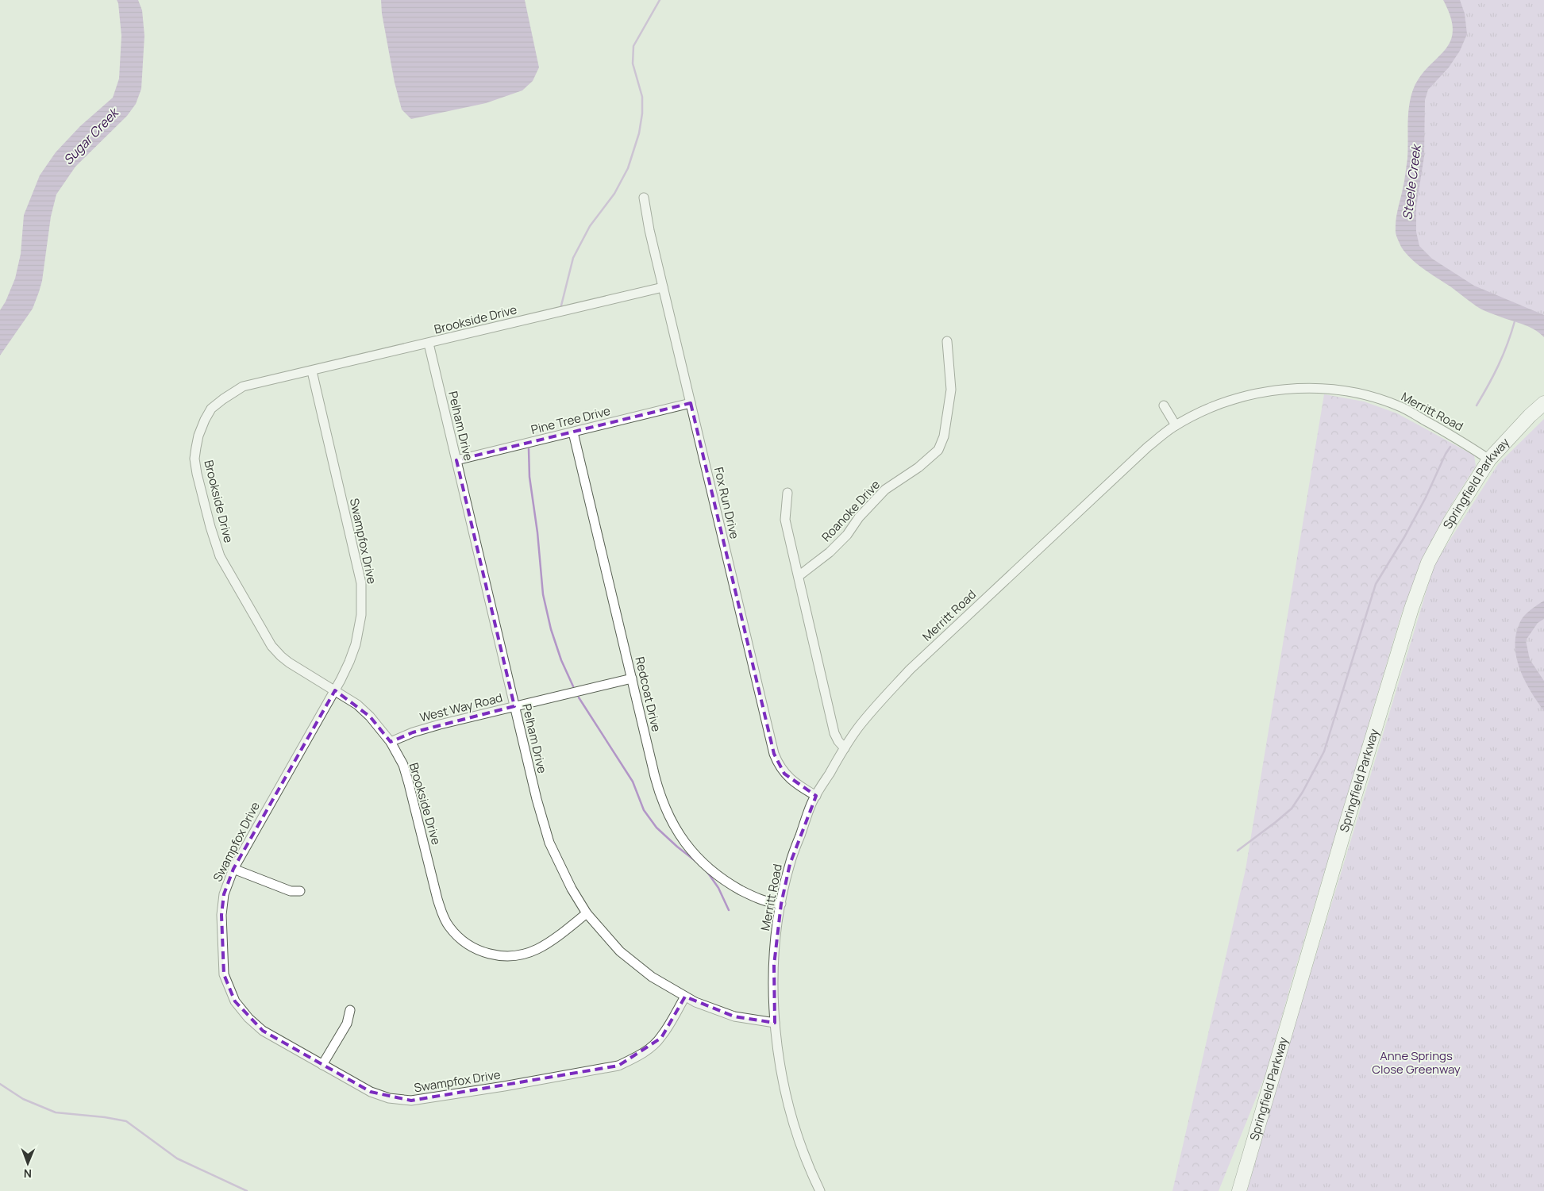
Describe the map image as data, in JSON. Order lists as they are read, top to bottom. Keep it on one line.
{"streets":{"main road":["Springfield Parkway"],"street":["Brookside Drive","Merritt Road","Pine Tree Drive","Pelham Drive","Fox Run Drive","Roanoke Drive","Swampfox Drive","Redcoat Drive","West Way Road"]},"crossings":[["Brookside Drive","Pelham Drive"],["Brookside Drive","Fox Run Drive"],["Brookside Drive","Swampfox Drive"],["Brookside Drive","West Way Road"],["Merritt Road","Pelham Drive"],["Merritt Road","Springfield Parkway"],["Merritt Road","Fox Run Drive"],["Merritt Road","Redcoat Drive"],["Pine Tree Drive","Pelham Drive"],["Pine Tree Drive","Fox Run Drive"],["Pine Tree Drive","Redcoat Drive"],["Pelham Drive","Swampfox Drive"],["Pelham Drive","West Way Road"],["Redcoat Drive","West Way Road"]],"water":["Sugar Creek","Steele Creek"],"parks":["Anne Springs Close Greenway"],"north":"bottom"}
